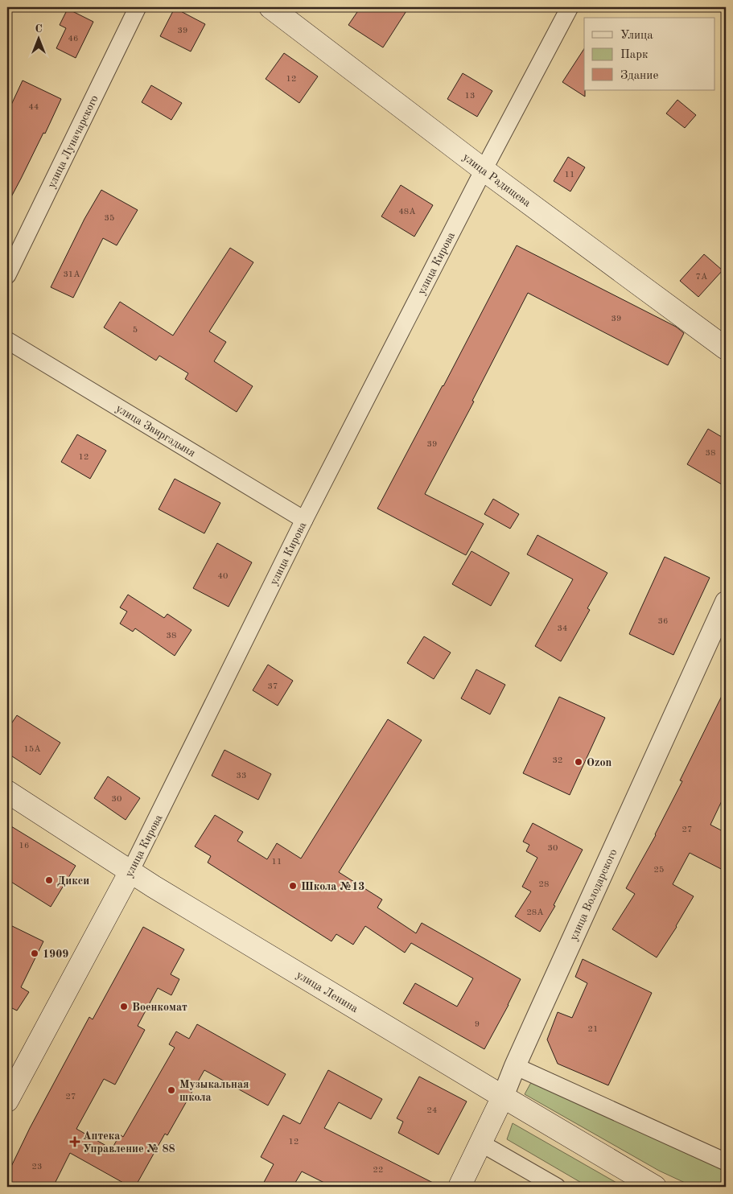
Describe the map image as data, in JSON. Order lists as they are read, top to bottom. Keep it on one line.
{"streets":{"main road":["улица Радищева","улица Кирова","улица Володарского","улица Ленина"],"street":["улица Луначарского","улица Звиргздыня"]},"crossings":[["улица Радищева","улица Кирова"],["улица Кирова","улица Звиргздыня"],["улица Кирова","улица Ленина"],["улица Володарского","улица Ленина"]],"places":{"other":["Ozon","Дикси","Школа №13","1909","Военкомат","Музыкальная школа"],"health":["Аптека Управление № 88"]},"house_numbers":["39","46","12","13","44","11","48А","35","31А","7А","39","5","39","38","12","40","36","34","38","37","15А","32","33","30","27","16","30","11","25","28","28А","9","21","27","24","12","23","22"],"legend":["Улица","Парк","Здание"],"north":"top"}
